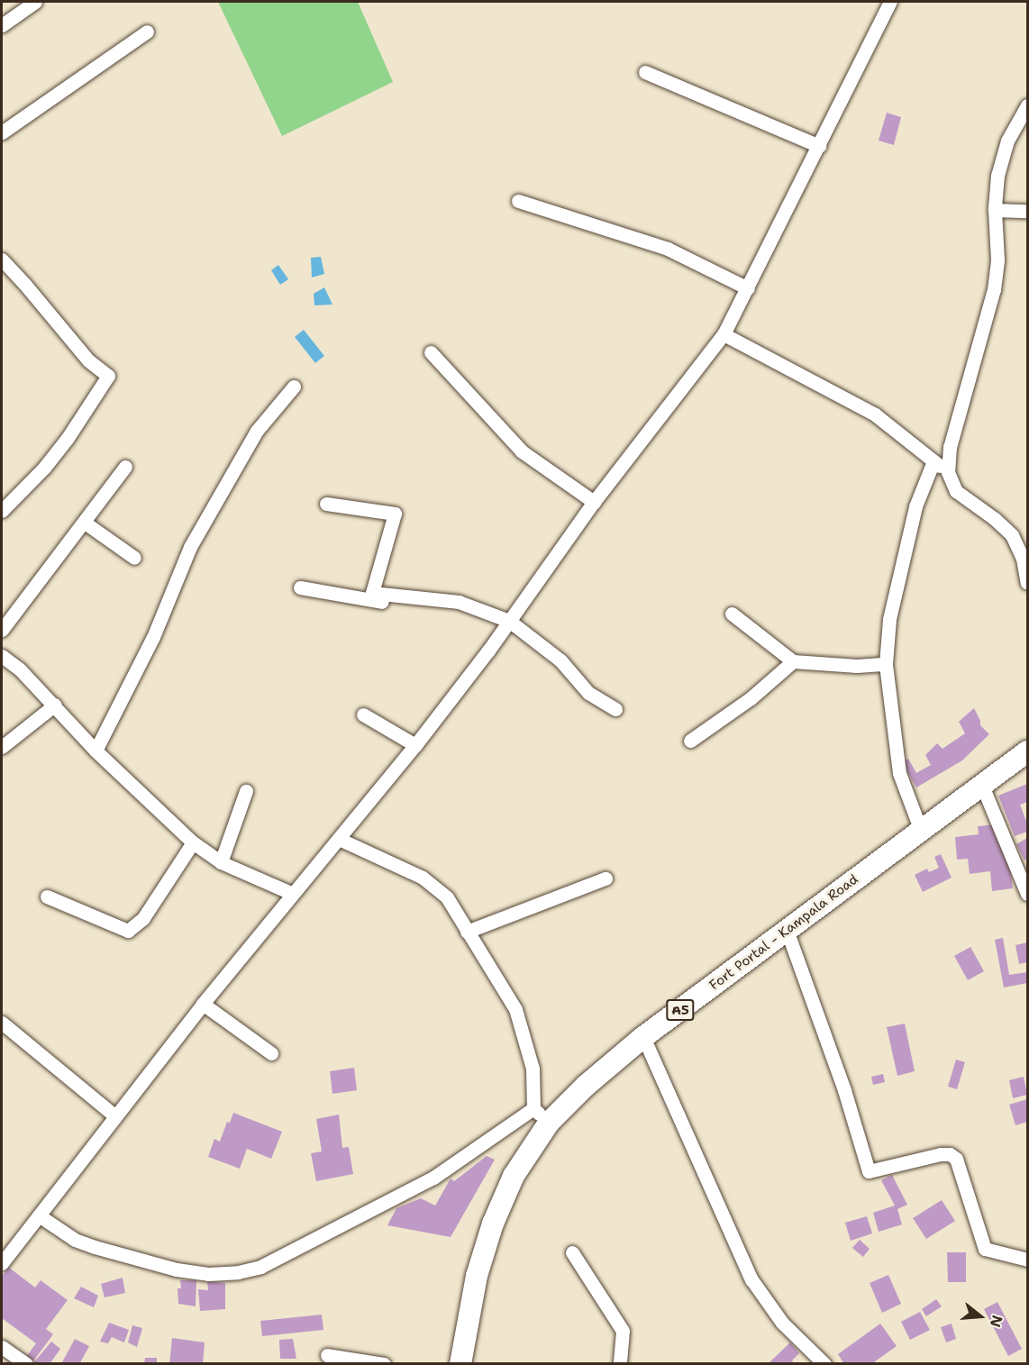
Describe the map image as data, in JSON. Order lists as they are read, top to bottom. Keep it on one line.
{"streets":{"main road":["Fort Portal - Kampala Road","A5"]},"north":"right"}
